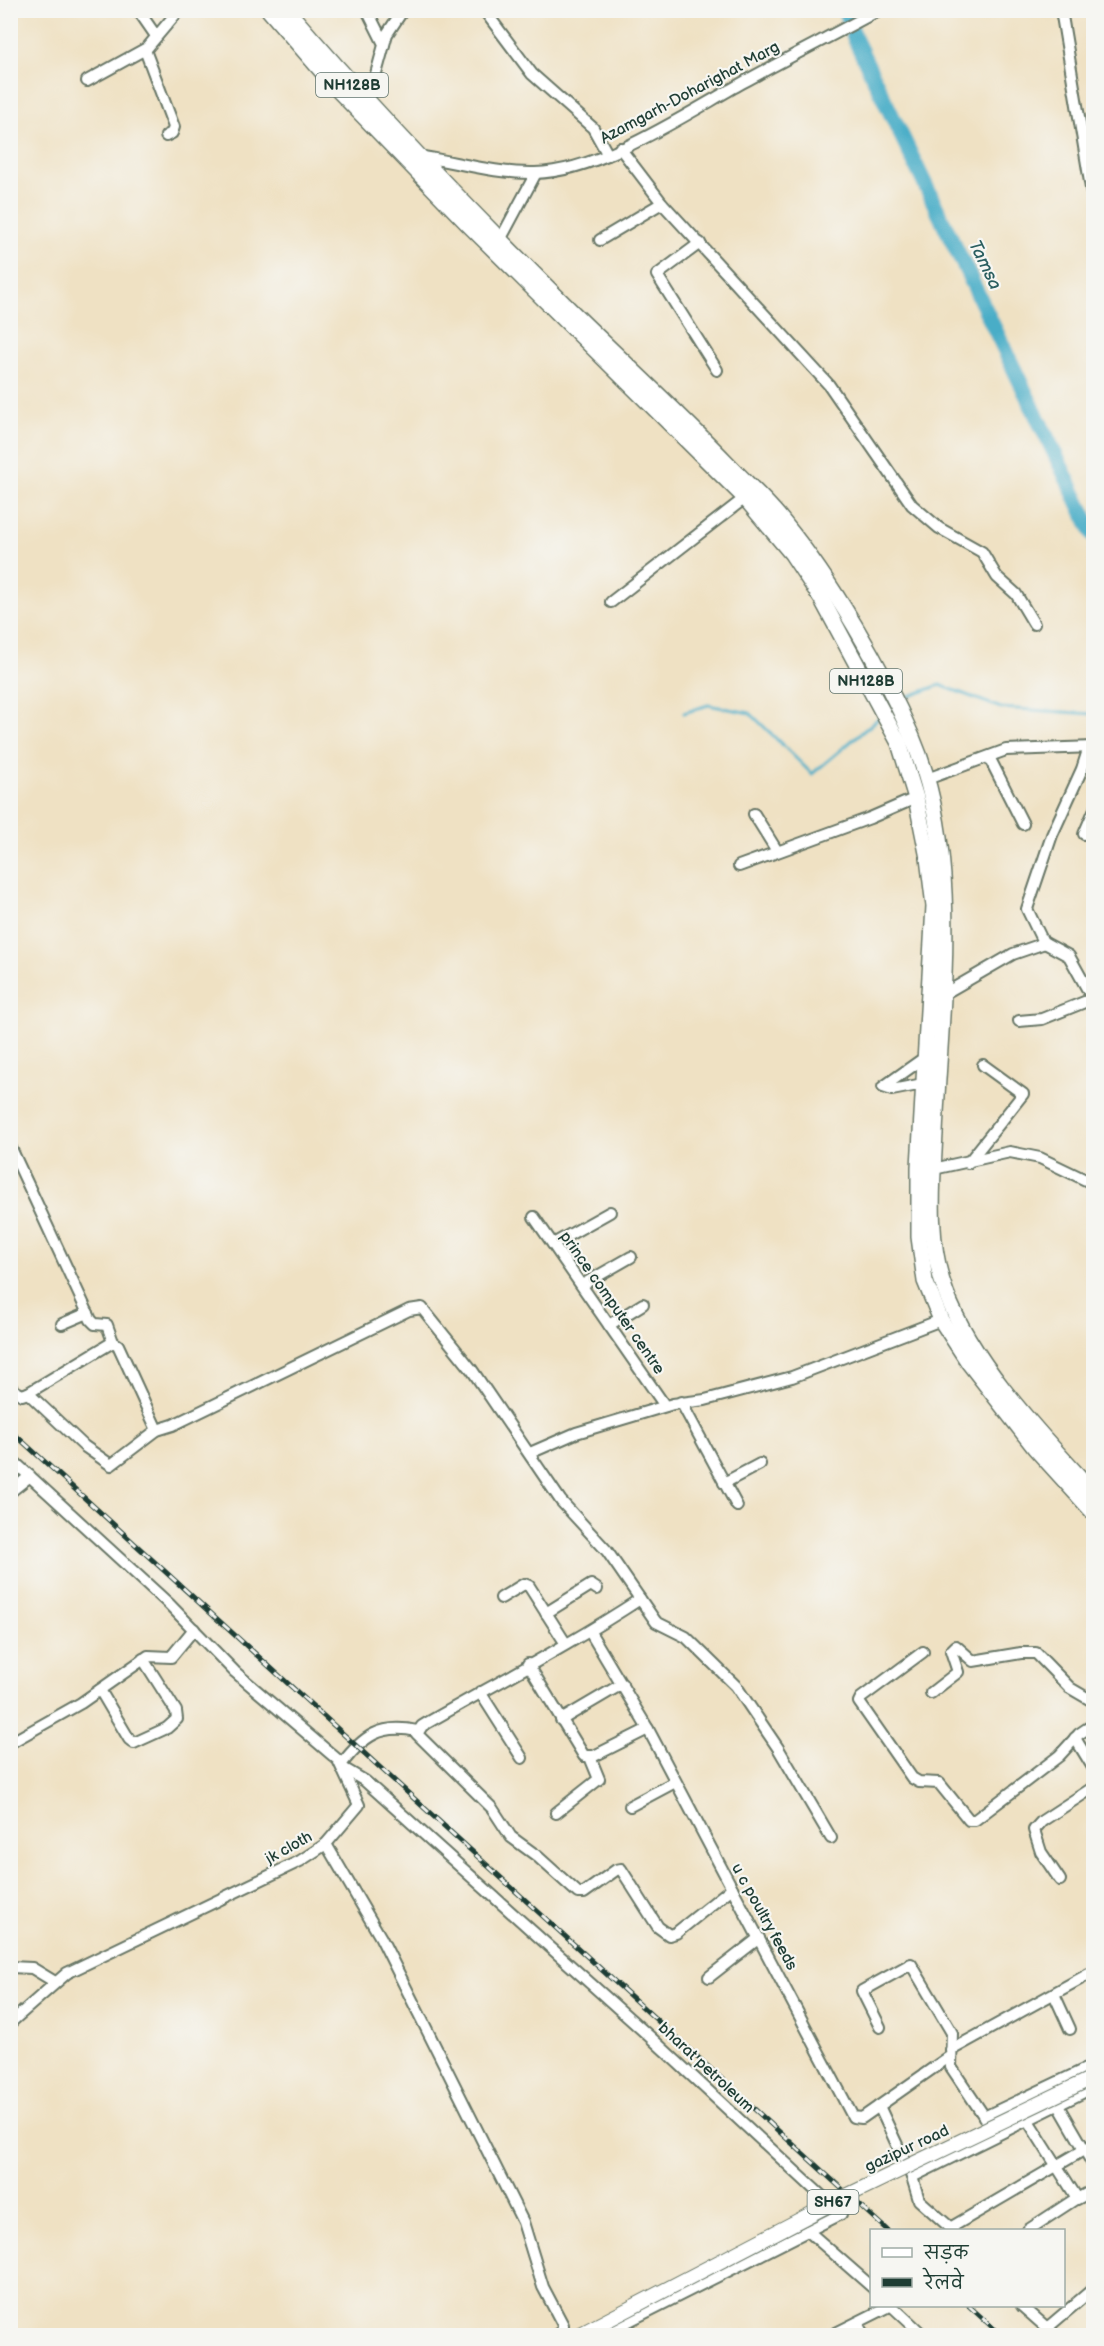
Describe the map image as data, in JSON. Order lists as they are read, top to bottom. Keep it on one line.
{"streets":{"highway":["NH128B"],"main road":["gazipur road","SH67"],"street":["Azamgarh-Doharighat Marg","prince computer centre","jk cloth","u c poultry feeds","bharat petroleum"]},"crossings":[["NH128B","Azamgarh-Doharighat Marg"],["jk cloth","bharat petroleum"]],"water":["Tamsa"],"legend":["सड़क","रेलवे"]}
